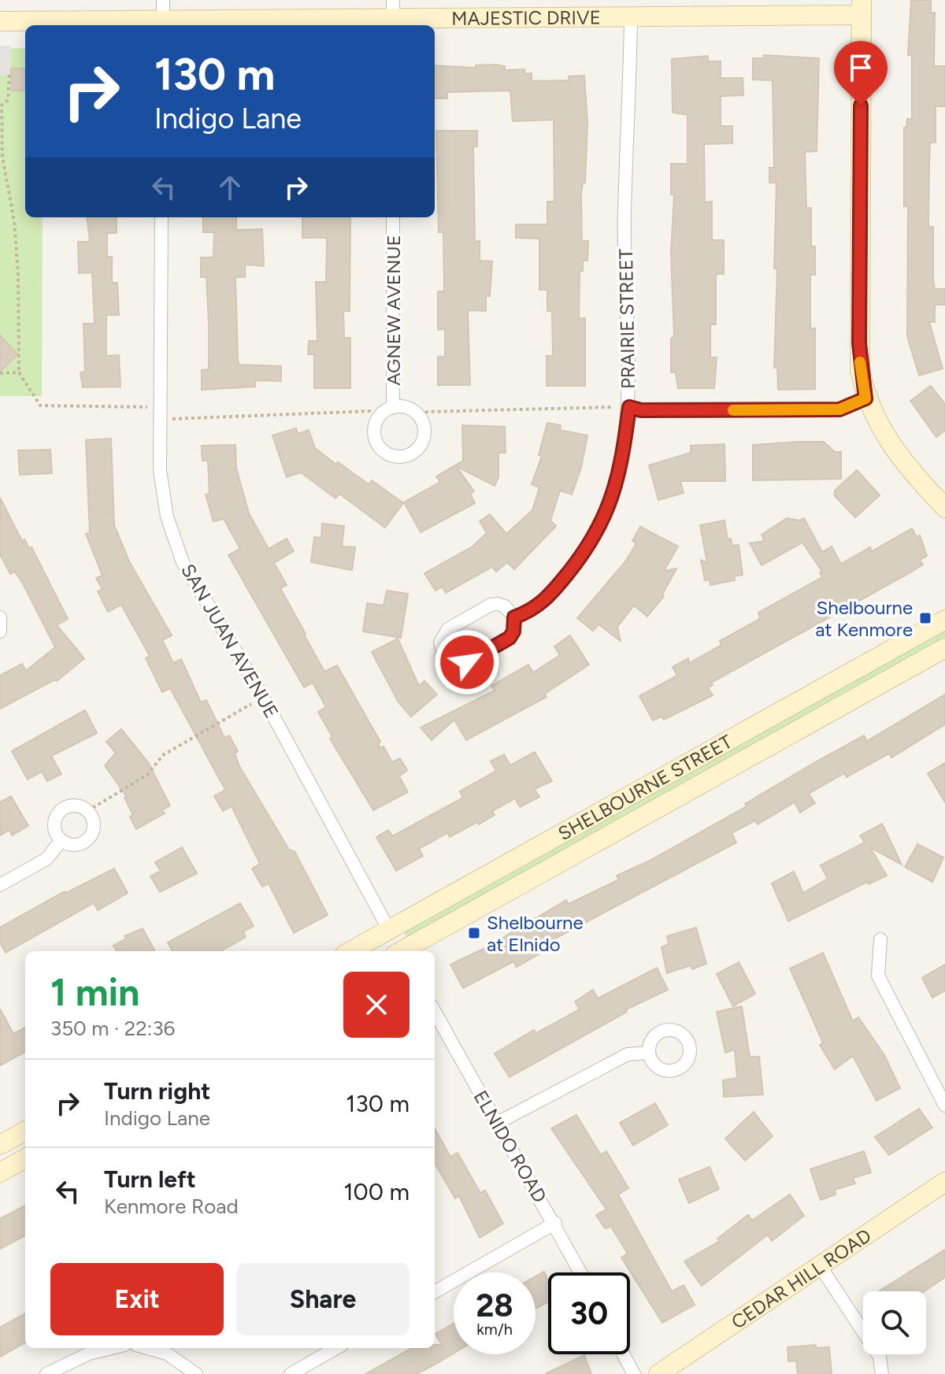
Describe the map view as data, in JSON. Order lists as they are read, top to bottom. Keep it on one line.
{"streets":{"street":["MAJESTIC DRIVE","AGNEW AVENUE","PRAIRIE STREET","SAN JUAN AVENUE","SHELBOURNE STREET","ELNIDO ROAD","CEDAR HILL ROAD"]},"crossings":[["MAJESTIC DRIVE","PRAIRIE STREET"],["SAN JUAN AVENUE","SHELBOURNE STREET"]],"places":{"transit":["Shelbourne at Kenmore","Shelbourne at Elnido"]},"page":{"turn":["130 m","Indigo Lane"],"heading":["1 min","350 m · 22:36"],"list":[{"name":"Turn right","note":"Indigo Lane","value":"130 m"},{"name":"Turn left","note":"Kenmore Road","value":"100 m"}],"buttons":["Exit","Share"],"speed":"28 km/h","limit":"30"}}
